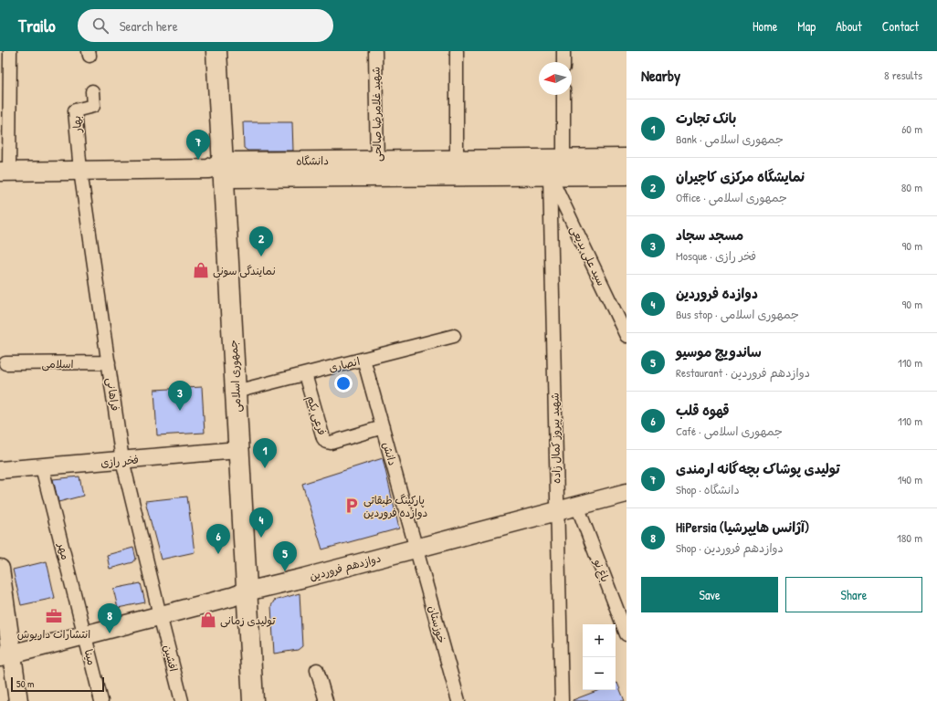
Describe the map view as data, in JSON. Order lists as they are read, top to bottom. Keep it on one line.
{"streets":{"main road":["دانشگاه","جمهوری اسلامی","دوازدهم فروردین"],"street":["شهید غلامرضا صالحی","بهار","سید علی بدیعی","اسلامی","انصاری","فراهانی","فرعی یکم","شهید پیروز کمال زاده","دانش","فخر رازی","مهر","باغ نو","خوزستان","مینا","افشین"]},"crossings":[["شهید غلامرضا صالحی","دانشگاه"],["بهار","دانشگاه"],["بهار","فراهانی"],["دانشگاه","سید علی بدیعی"],["دانشگاه","جمهوری اسلامی"],["دانشگاه","فراهانی"],["دانشگاه","شهید پیروز کمال زاده"],["سید علی بدیعی","شهید پیروز کمال زاده"],["اسلامی","فراهانی"],["انصاری","جمهوری اسلامی"],["انصاری","فرعی یکم"],["انصاری","دانش"],["جمهوری اسلامی","فخر رازی"],["جمهوری اسلامی","دوازدهم فروردین"],["فراهانی","فخر رازی"],["فراهانی","دوازدهم فروردین"],["فراهانی","افشین"],["فرعی یکم","دانش"],["شهید پیروز کمال زاده","دوازدهم فروردین"],["دانش","دوازدهم فروردین"],["دانش","خوزستان"],["فخر رازی","مهر"],["مهر","دوازدهم فروردین"],["مهر","مینا"],["دوازدهم فروردین","باغ نو"],["دوازدهم فروردین","خوزستان"],["دوازدهم فروردین","مینا"],["دوازدهم فروردین","افشین"]],"places":{"shop":["نمایندگی سونی","تولیدی زمانی"],"parking":["پارکینگ طبقاتی دوازده فروردین"],"office":["انتشارات داریوش"]},"scale_bar":"50 m","north":"left","page":{"header":"Trailo","search":"Search here","nav":["Home","Map","About","Contact"],"heading":["Nearby","8 results"],"list":[{"mark":"1","name":"بانک تجارت","note":"Bank · جمهوری اسلامی","value":"60 m"},{"mark":"2","name":"نمایشگاه مرکزی کاچیران","note":"Office · جمهوری اسلامی","value":"80 m"},{"mark":"3","name":"مسجد سجاد","note":"Mosque · فخر رازی","value":"90 m"},{"mark":"4","name":"دوازده فروردین","note":"Bus stop · جمهوری اسلامی","value":"90 m"},{"mark":"5","name":"ساندویچ موسیو","note":"Restaurant · دوازدهم فروردین","value":"110 m"},{"mark":"6","name":"قهوه قلب","note":"Café · جمهوری اسلامی","value":"110 m"},{"mark":"7","name":"تولیدی پوشاک بچه‌گانه ارمندی","note":"Shop · دانشگاه","value":"140 m"},{"mark":"8","name":"HiPersia (آژانس هایپرشیا)","note":"Shop · دوازدهم فروردین","value":"180 m"}],"pins":["7","2","3","1","4","6","5","8"],"buttons":["Save","Share"],"map_buttons":["+","−"],"scale":"50 m"}}
